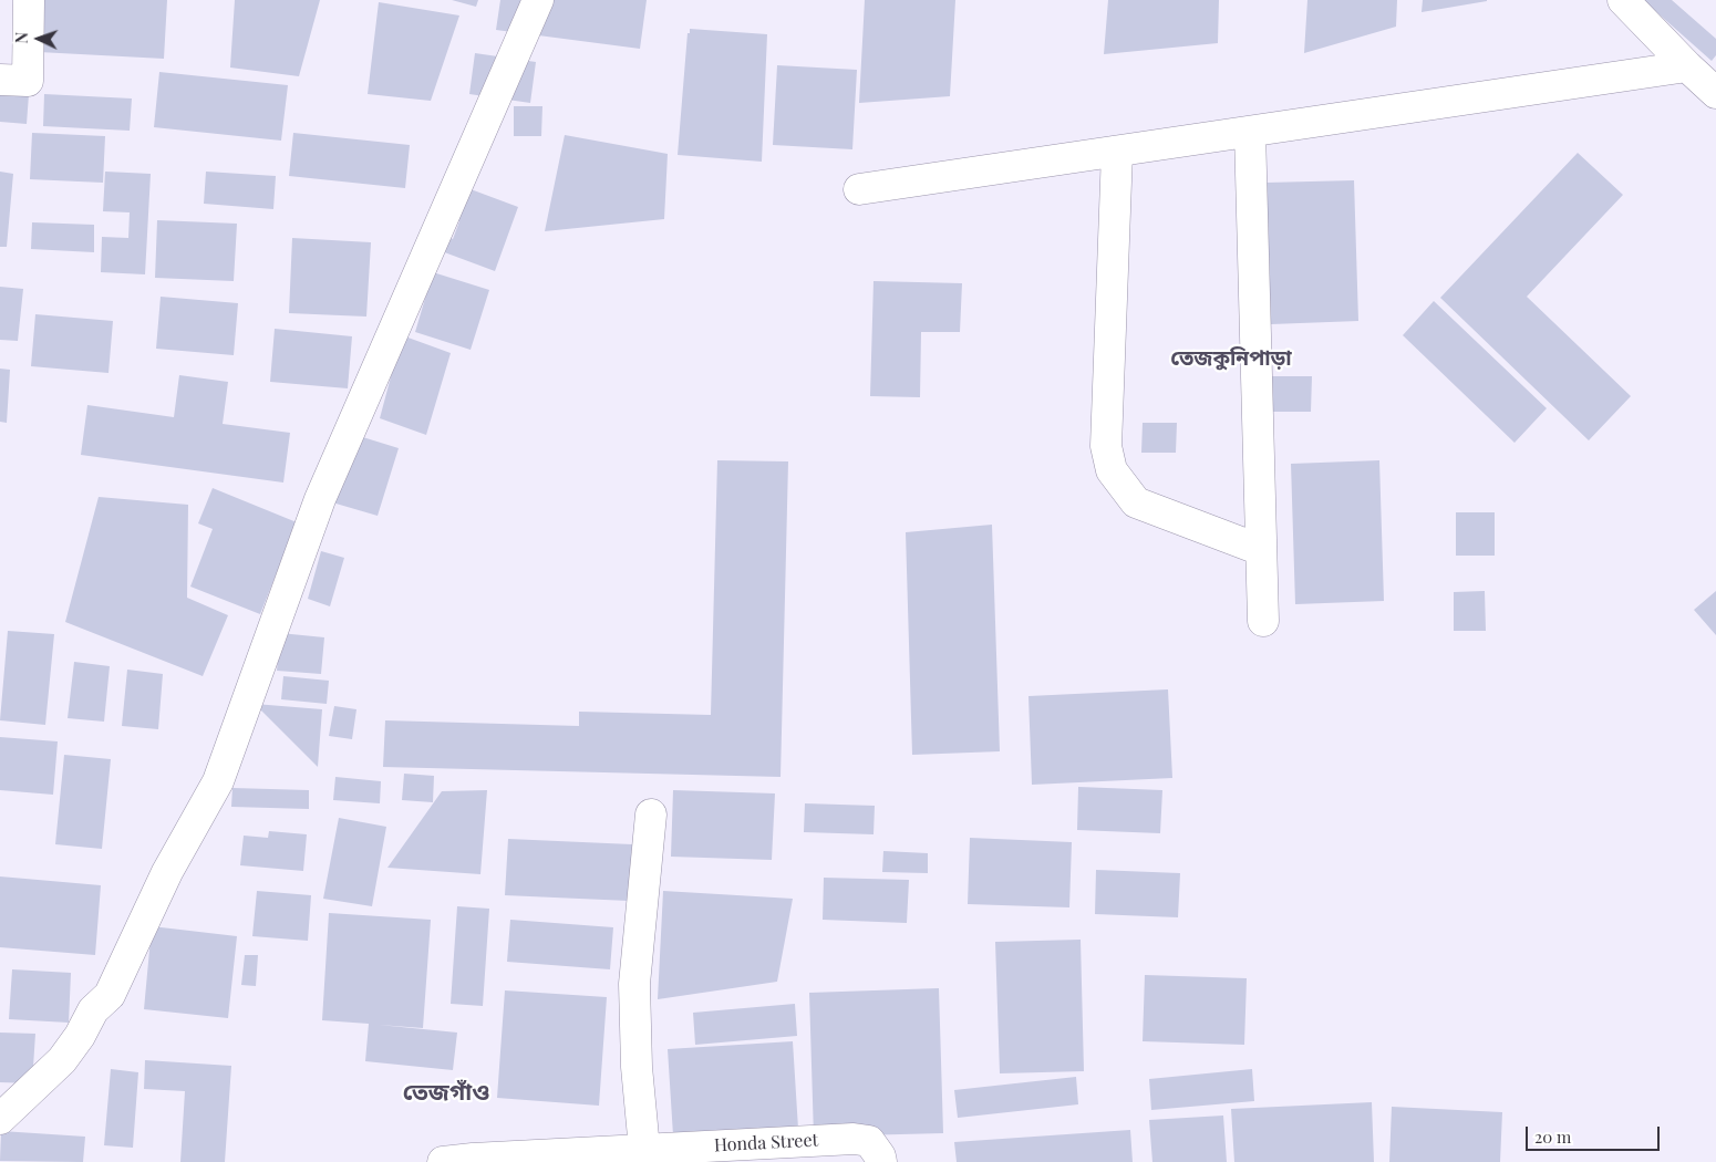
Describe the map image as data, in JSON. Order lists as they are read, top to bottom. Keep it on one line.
{"streets":{"street":["Honda Street"]},"districts":["তেজকুনিপাড়া","তেজগাঁও"],"scale_bar":"20 m","north":"left"}
